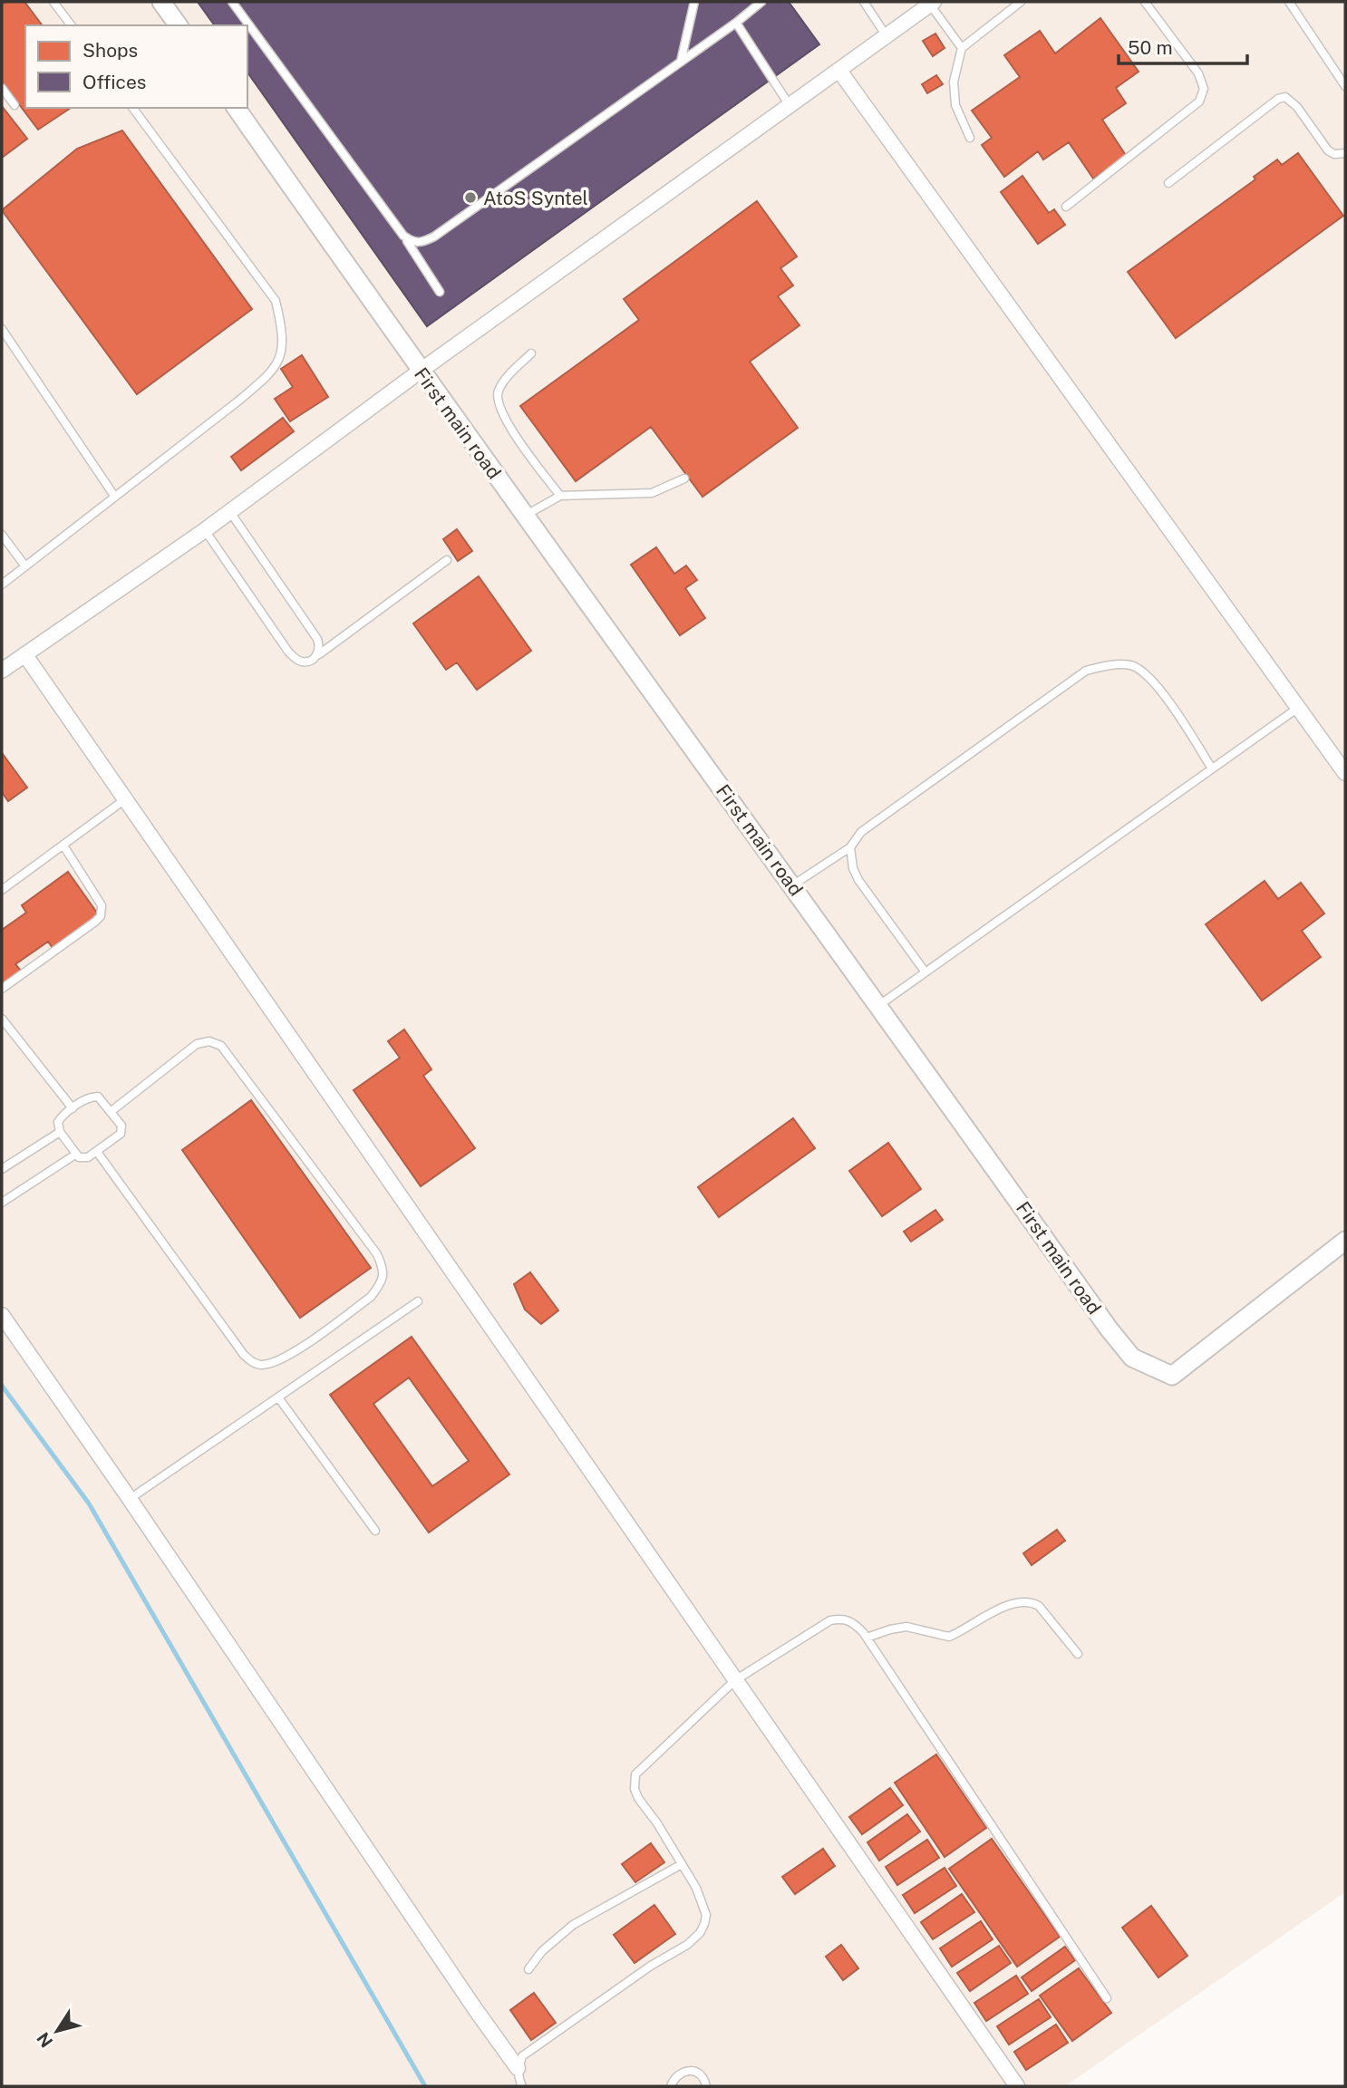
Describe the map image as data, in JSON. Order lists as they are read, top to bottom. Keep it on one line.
{"streets":{"street":["First main road"]},"places":["AtoS Syntel"],"legend":["Shops","Offices"],"scale_bar":"50 m","north":"bottom left"}
